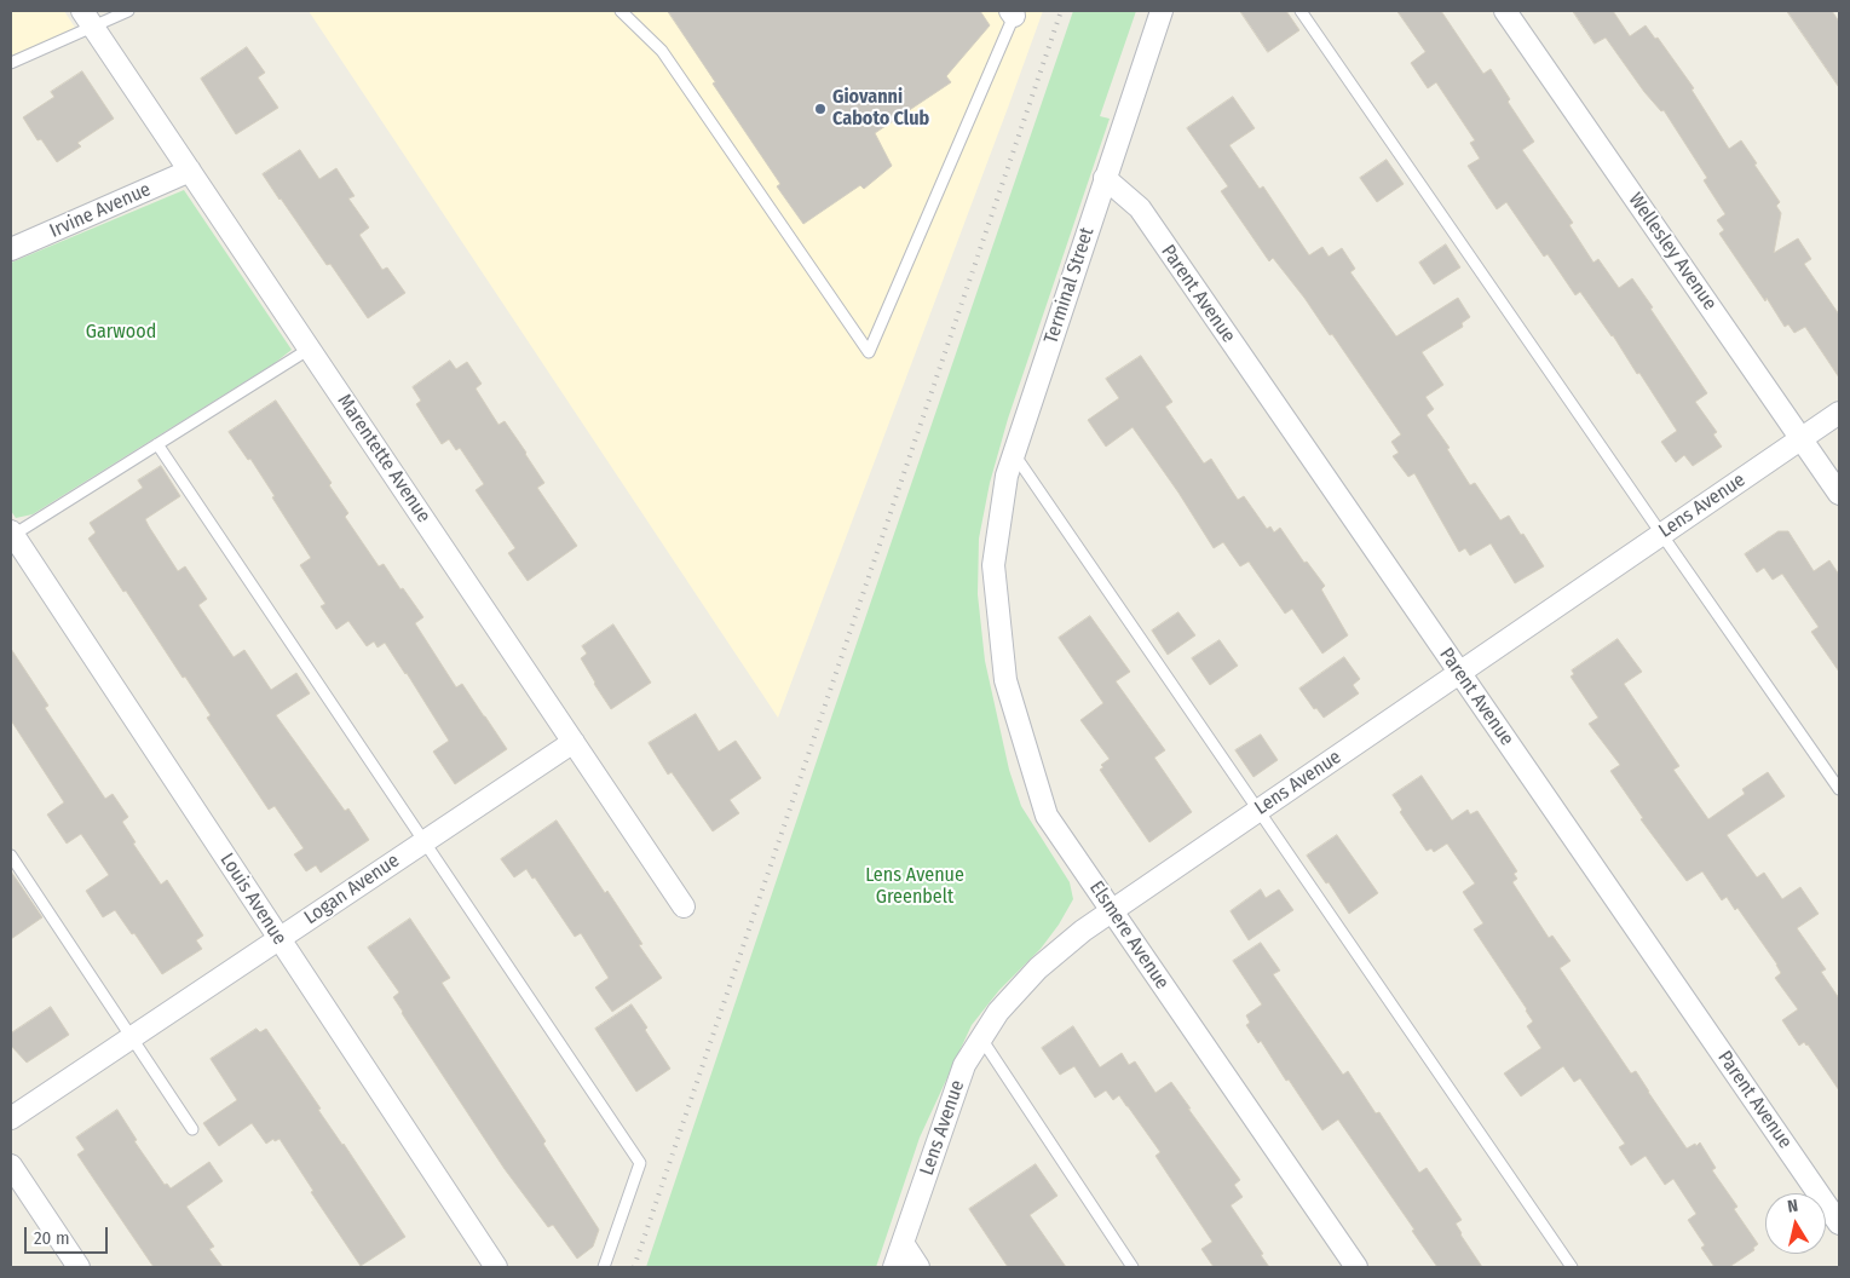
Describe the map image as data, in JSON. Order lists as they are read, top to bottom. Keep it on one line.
{"streets":{"street":["Irvine Avenue","Wellesley Avenue","Terminal Street","Parent Avenue","Marentette Avenue","Lens Avenue","Logan Avenue","Louis Avenue","Elsmere Avenue"]},"crossings":[["Irvine Avenue","Marentette Avenue"],["Wellesley Avenue","Lens Avenue"],["Terminal Street","Parent Avenue"],["Terminal Street","Elsmere Avenue"],["Parent Avenue","Lens Avenue"],["Marentette Avenue","Logan Avenue"],["Lens Avenue","Elsmere Avenue"],["Logan Avenue","Louis Avenue"]],"parks":["Garwood","Lens Avenue Greenbelt"],"places":["Giovanni Caboto Club"],"scale_bar":"20 m","north":"top"}
